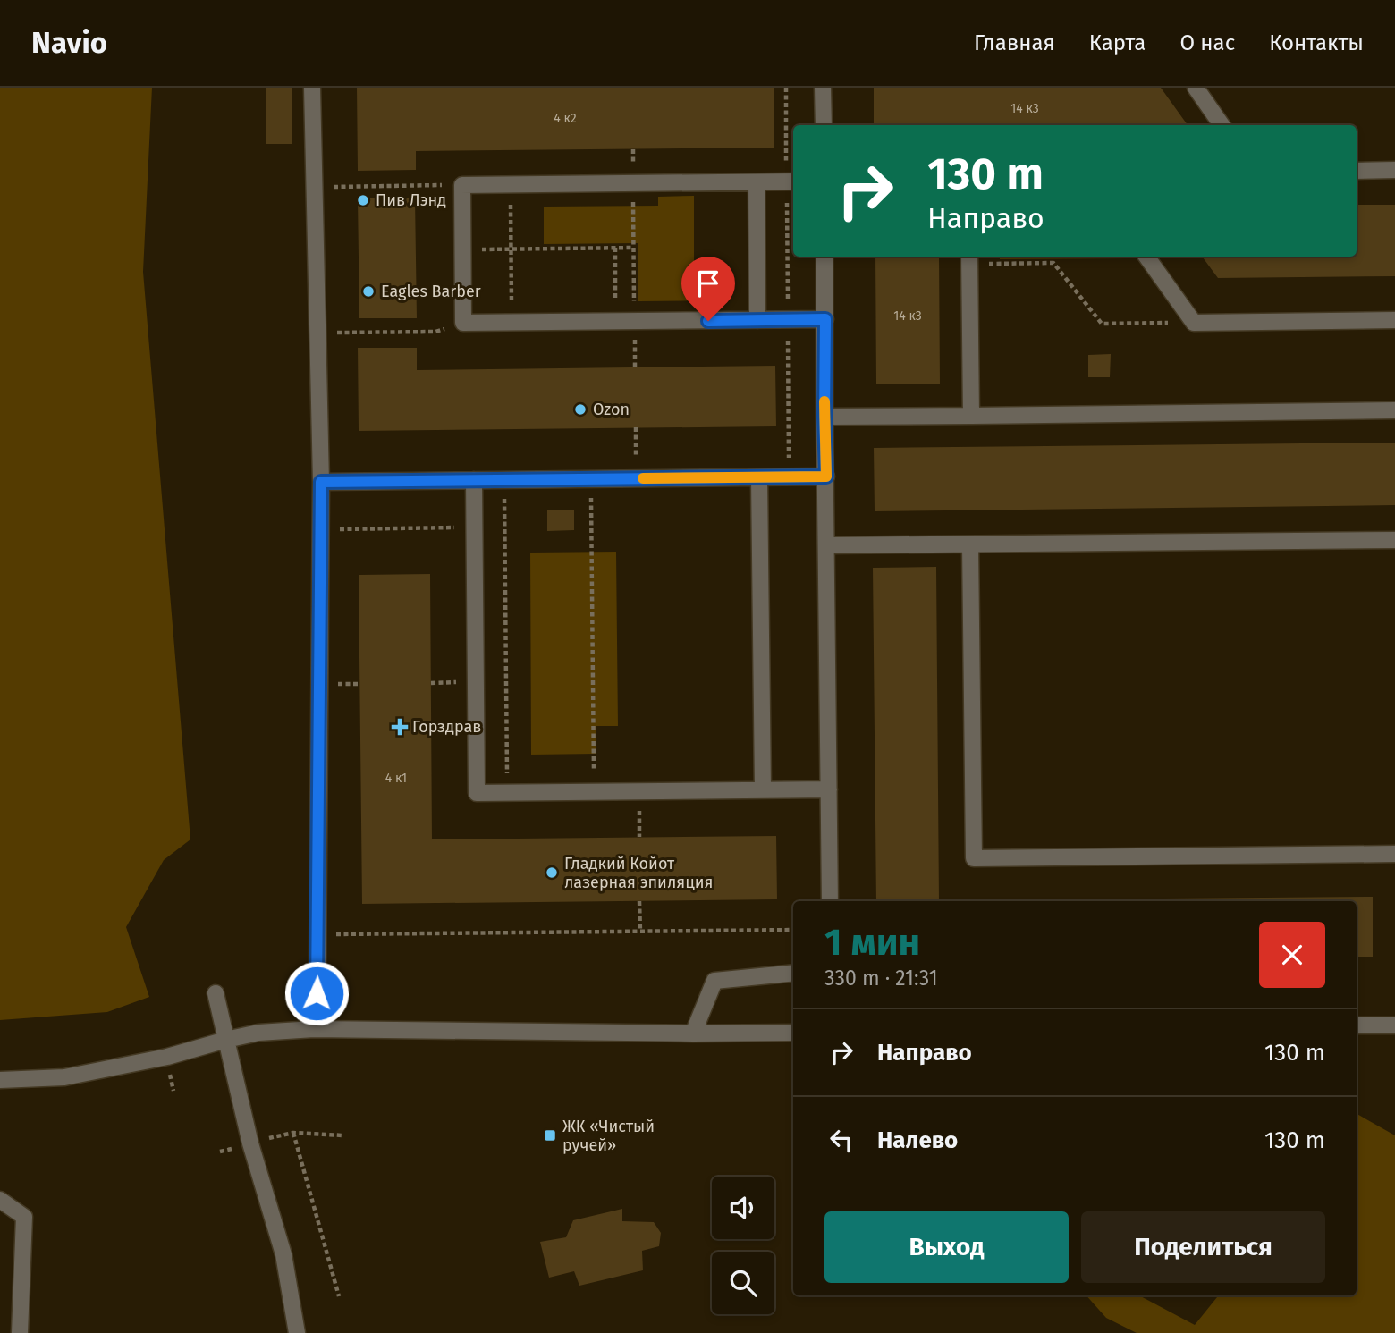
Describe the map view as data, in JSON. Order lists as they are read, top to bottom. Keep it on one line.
{"places":{"other":["Пив Лэнд","Eagles Barber","Ozon","Гладкий Койот лазерная эпиляция"],"health":["Горздрав"],"transit":["ЖК «Чистый ручей»"]},"house_numbers":["14 к3","4 к2","14 к3","4 к1"],"page":{"header":"Navio","nav":["Главная","Карта","О нас","Контакты"],"turn":["130 m","Направо"],"heading":["1 мин","330 m · 21:31"],"list":[{"name":"Направо","value":"130 m"},{"name":"Налево","value":"130 m"}],"buttons":["Выход","Поделиться"]}}
